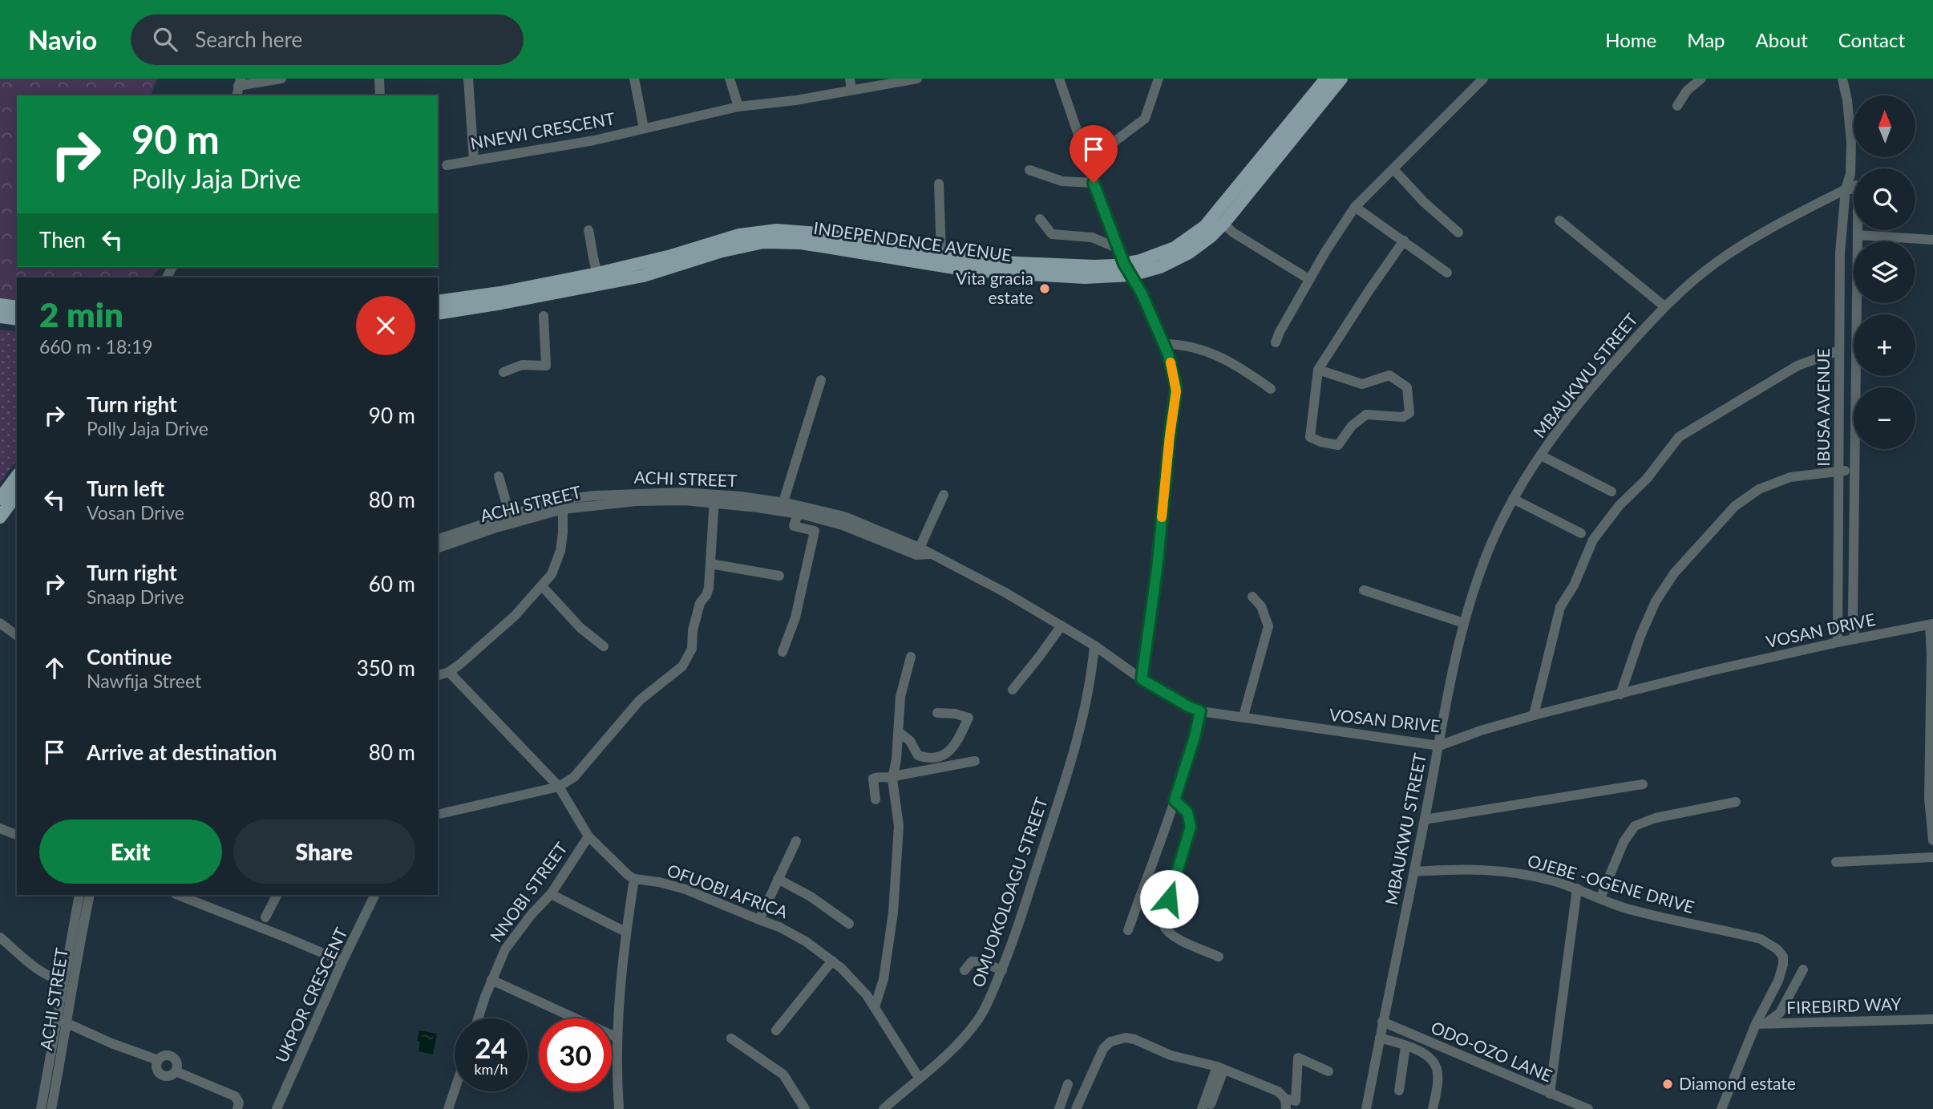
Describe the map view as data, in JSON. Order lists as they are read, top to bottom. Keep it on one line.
{"streets":{"main road":["INDEPENDENCE AVENUE"],"street":["NNEWI CRESCENT","MBAUKWU STREET","IBUSA AVENUE","ACHI STREET","VOSAN DRIVE","OJEBE -OGENE DRIVE","OFUOBI AFRICA","NNOBI STREET","OMUOKOLOAGU STREET","UKPOR CRESCENT","FIREBIRD WAY","ODO-OZO LANE"]},"crossings":[["MBAUKWU STREET","IBUSA AVENUE"],["MBAUKWU STREET","VOSAN DRIVE"],["MBAUKWU STREET","OJEBE -OGENE DRIVE"],["MBAUKWU STREET","ODO-OZO LANE"],["IBUSA AVENUE","VOSAN DRIVE"],["ACHI STREET","VOSAN DRIVE"],["VOSAN DRIVE","OMUOKOLOAGU STREET"],["OJEBE -OGENE DRIVE","FIREBIRD WAY"],["OFUOBI AFRICA","OMUOKOLOAGU STREET"]],"places":["Vita gracia estate","Diamond estate"],"north":"top","page":{"header":"Navio","search":"Search here","nav":["Home","Map","About","Contact"],"map_buttons":["+","−"],"turn":["90 m","Polly Jaja Drive"],"then":"Then","heading":["2 min","660 m · 18:19"],"list":[{"name":"Turn right","note":"Polly Jaja Drive","value":"90 m"},{"name":"Turn left","note":"Vosan Drive","value":"80 m"},{"name":"Turn right","note":"Snaap Drive","value":"60 m"},{"name":"Continue","note":"Nawfija Street","value":"350 m"},{"name":"Arrive at destination","value":"80 m"}],"buttons":["Exit","Share"],"speed":"24 km/h","limit":"30"}}
